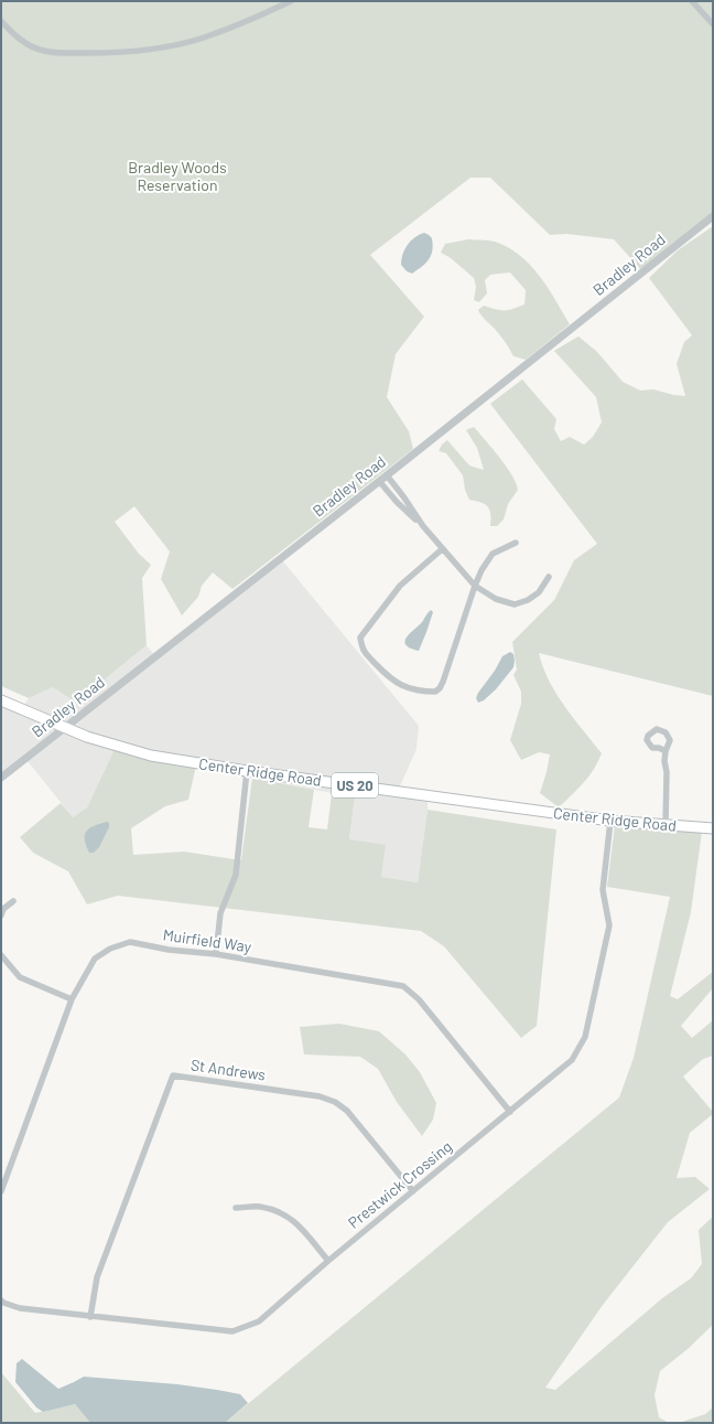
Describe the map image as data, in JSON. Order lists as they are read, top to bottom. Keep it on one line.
{"streets":{"main road":["Center Ridge Road","US 20"],"street":["Bradley Road","Muirfield Way","St Andrews","Prestwick Crossing"]},"crossings":[["Bradley Road","Center Ridge Road"],["Center Ridge Road","Prestwick Crossing"],["Muirfield Way","Prestwick Crossing"],["St Andrews","Prestwick Crossing"]],"parks":["Bradley Woods Reservation"]}
